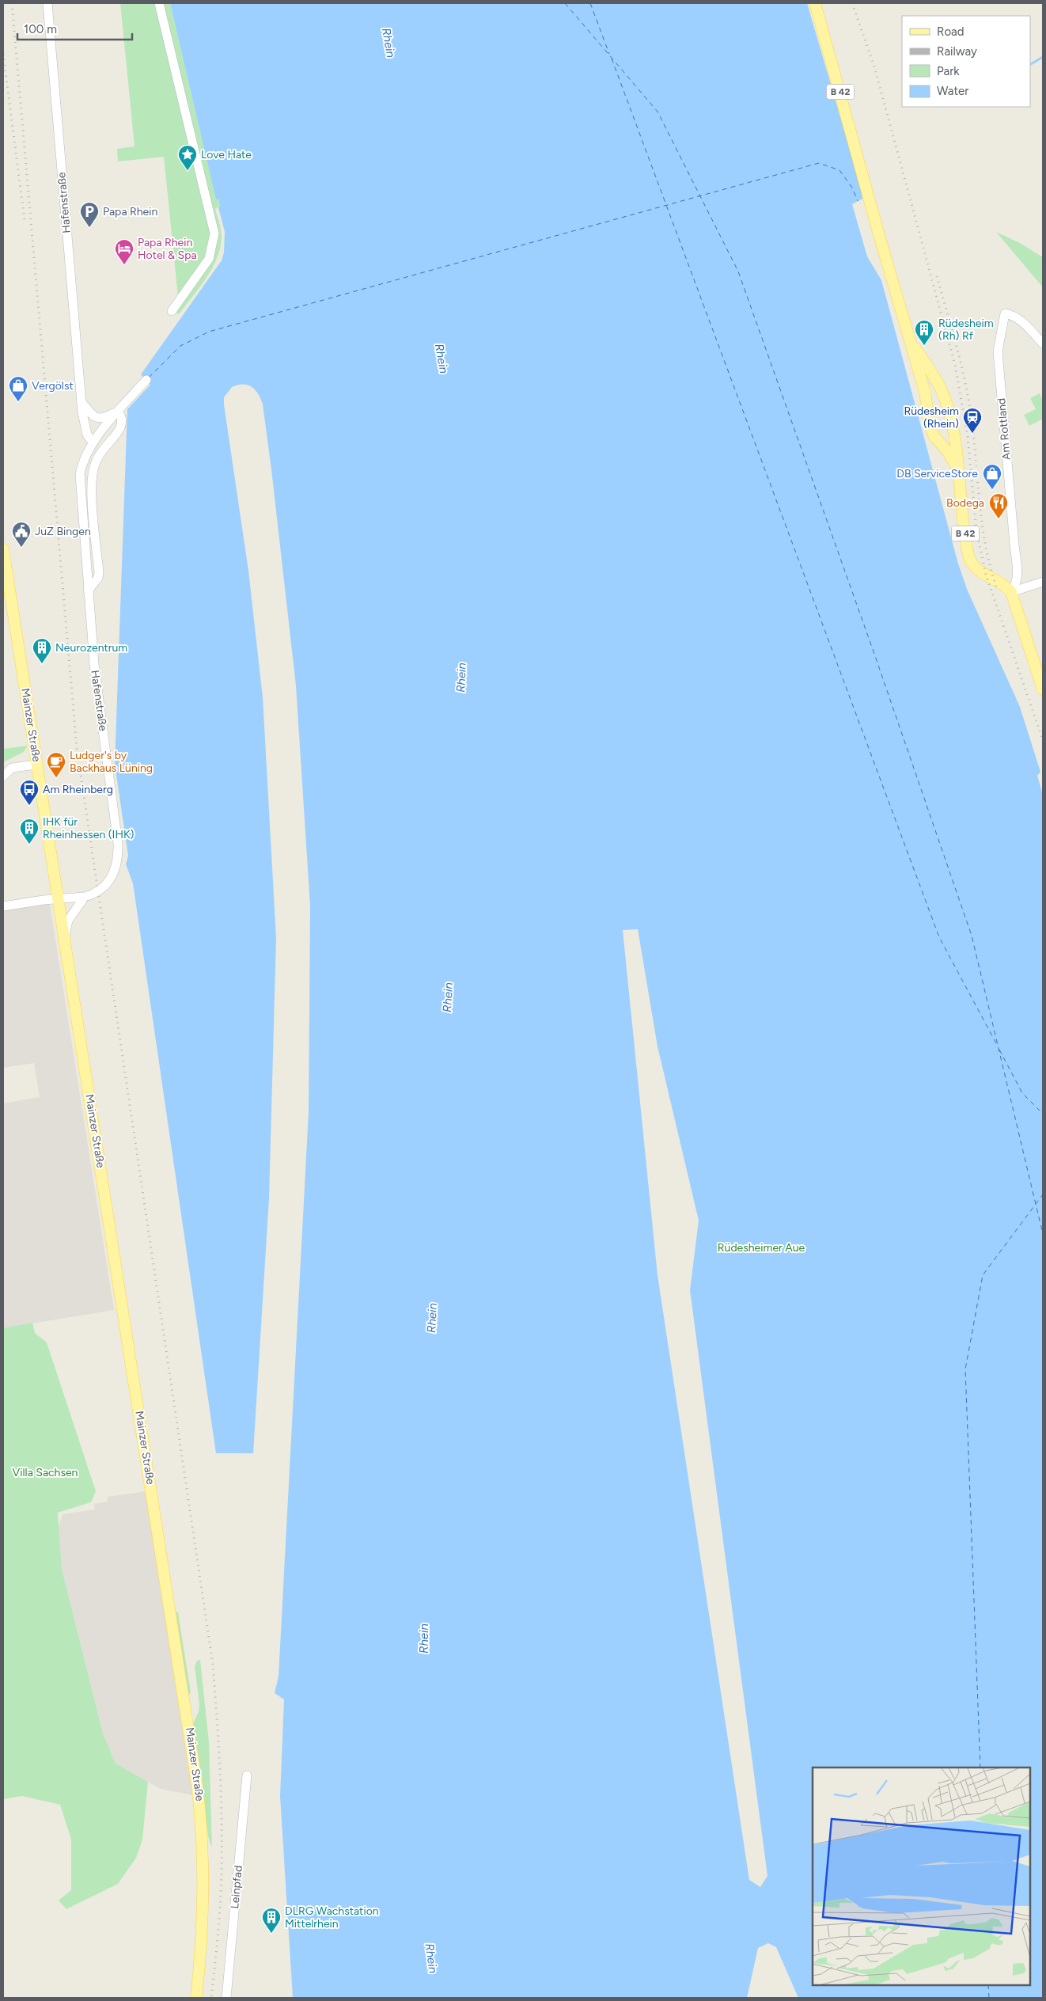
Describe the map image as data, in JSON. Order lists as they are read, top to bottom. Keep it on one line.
{"streets":{"main road":["B 42","Mainzer Straße"],"street":["Hafenstraße","Am Rottland","Leinpfad"]},"crossings":[["B 42","Am Rottland"],["Hafenstraße","Mainzer Straße"]],"water":["Rhein"],"parks":["Rüdesheimer Aue","Villa Sachsen"],"places":{"place":["Love Hate"],"parking":["Papa Rhein"],"hotel":["Papa Rhein Hotel & Spa"],"building":["Rüdesheim (Rh) Rf","Neurozentrum","IHK für Rheinhessen (IHK)","DLRG Wachstation Mittelrhein"],"shop":["Vergölst","DB ServiceStore"],"station":["Rüdesheim (Rhein)"],"restaurant":["Bodega"],"public building":["JuZ Bingen"],"cafe":["Ludger's by Backhaus Lüning"],"bus stop":["Am Rheinberg"]},"legend":["Road","Railway","Park","Water"],"scale_bar":"100 m"}
